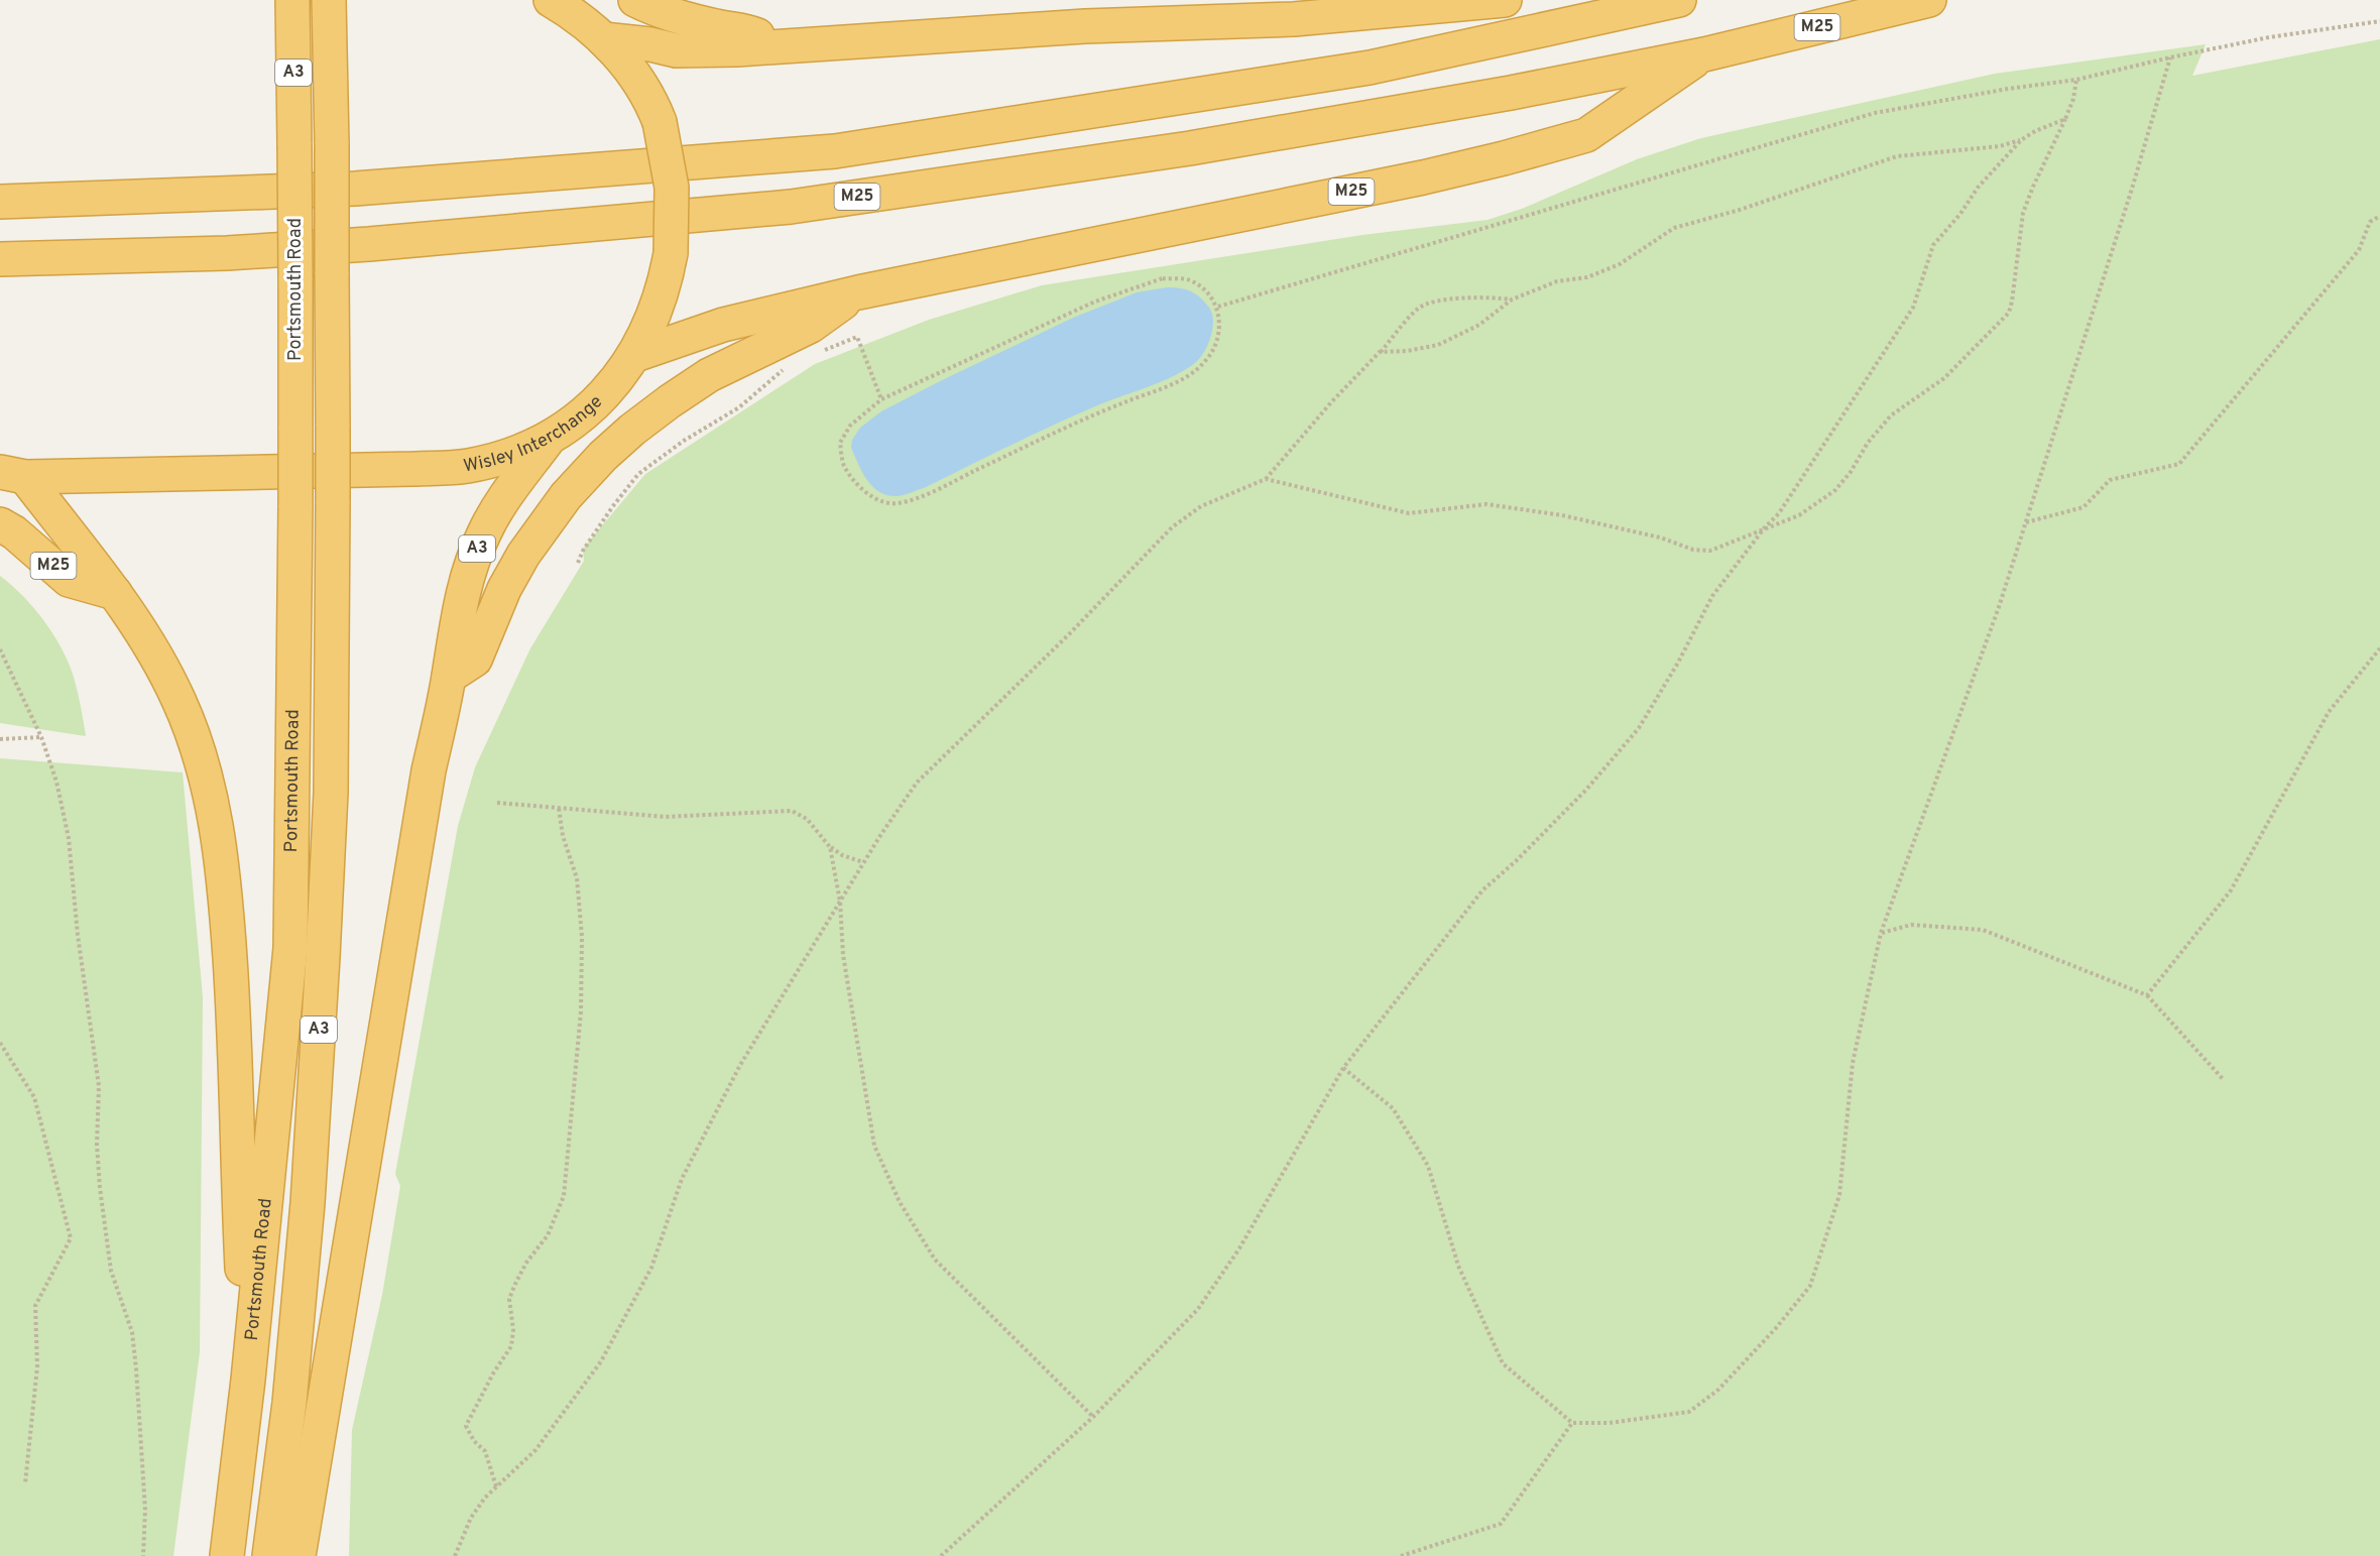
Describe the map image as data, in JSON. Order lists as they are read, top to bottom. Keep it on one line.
{"streets":{"highway":["M25","A3","Portsmouth Road","Wisley Interchange"]},"crossings":[["M25","A3"],["M25","Wisley Interchange"],["A3","Portsmouth Road"],["A3","Wisley Interchange"]]}
